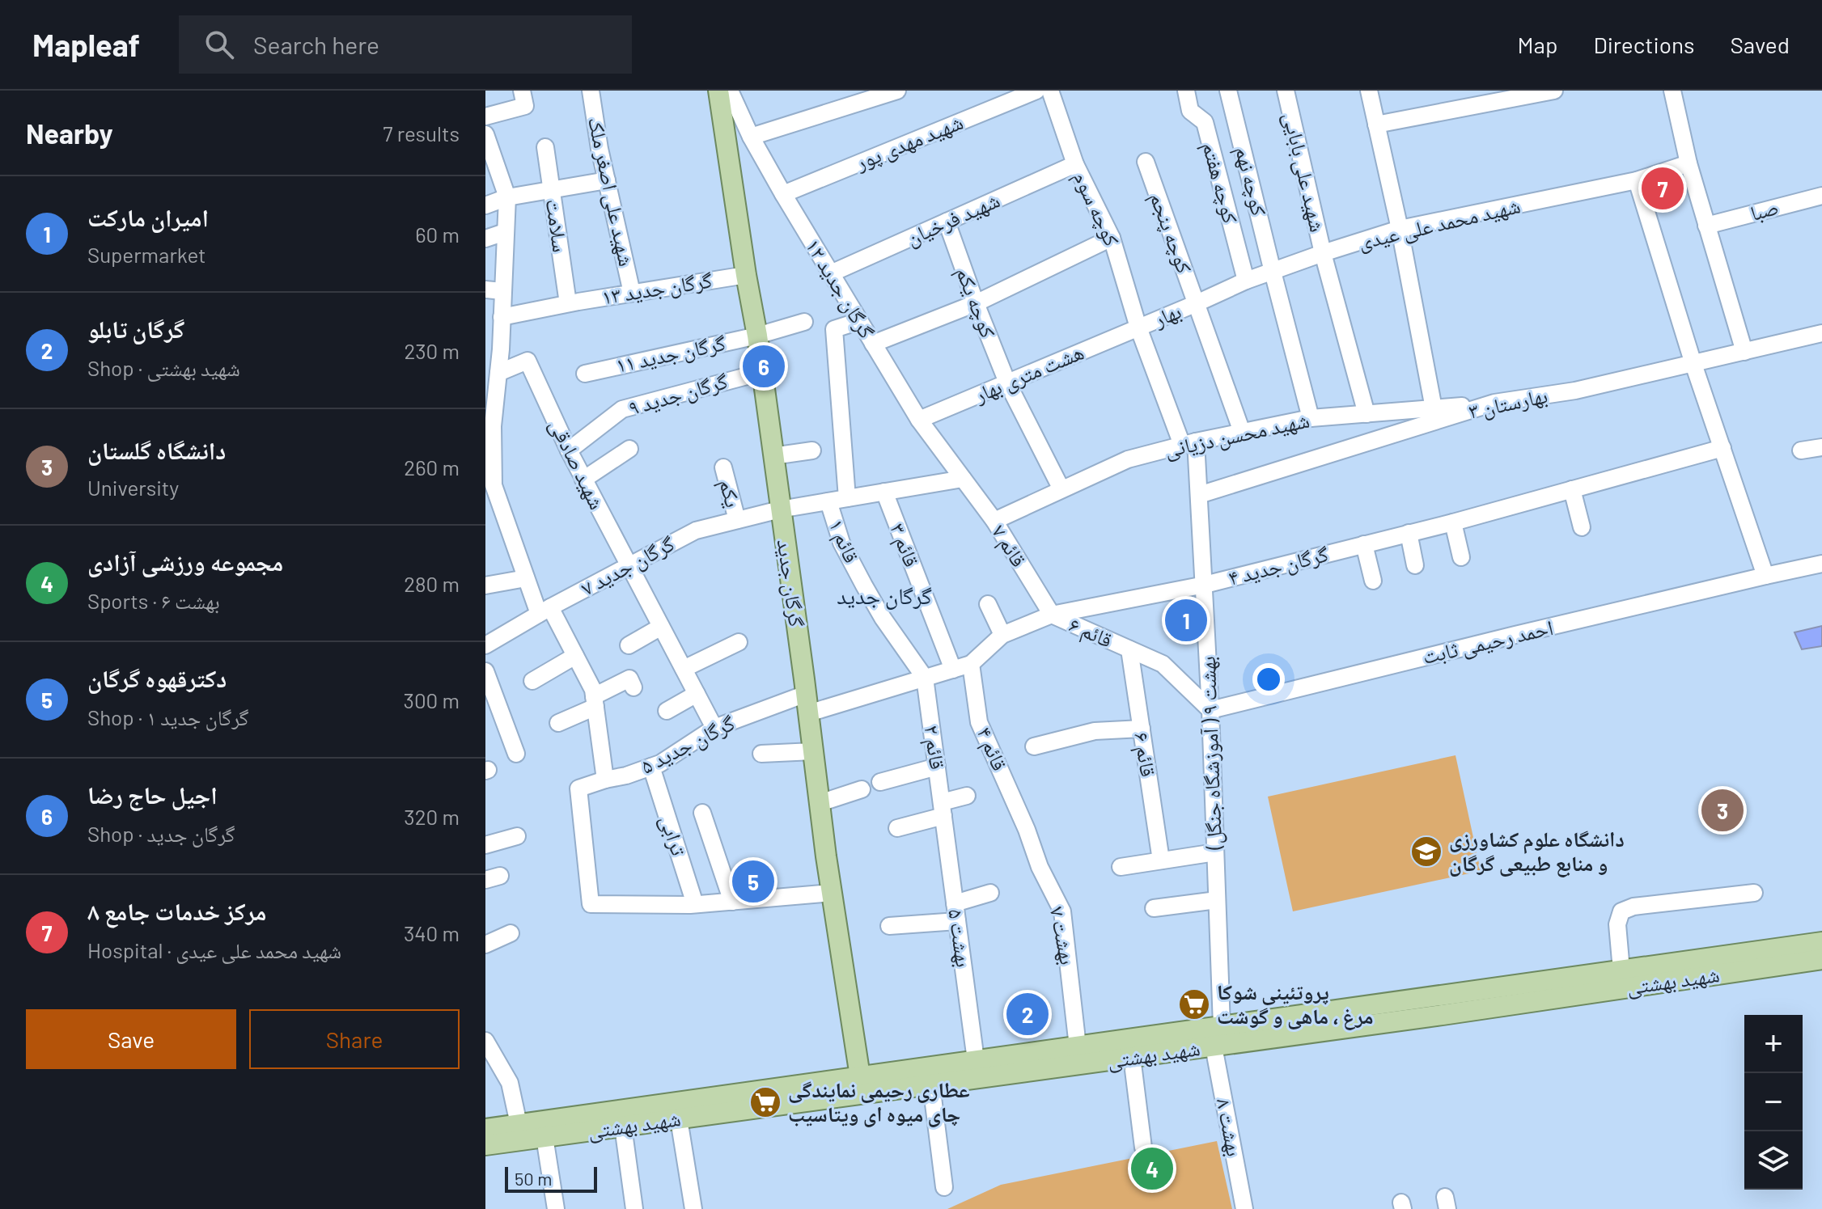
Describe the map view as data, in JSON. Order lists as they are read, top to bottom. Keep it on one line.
{"streets":{"main road":["گرگان جدید","شهید بهشتی"],"street":["شهید مهدی پور","شهید علی بابایی","کوچه نهم","کوچه هفتم","شهید علی اصغر ملک","کوچه سوم","صبا","شهید فرخیان","شهید محمد علی عیدی","سلامت","کوچه پنجم","گرگان جدید ۱۳","گرگان جدید ۱۲","کوچه یکم","بهار","گرگان جدید ۱۱","هشت متری بهار","گرگان جدید ۹","بهارستان ۳","شهید محسن دزیانی","شهید صادقی","یکم","۱ قائم","۳ قائم","۷ قائم","گرگان جدید ۷","گرگان جدید ۴","۶ قائم","احمد رحیمی ثابت","گرگان جدید ۵","۲ قائم","قائم ۴","بهشت ۹ ( آموزشگاه جنگل)","قائم ۶","ترابی","بهشت ۷","بهشت ۵","۸ بهشت"]},"crossings":[["شهید مهدی پور","گرگان جدید ۱۲"],["شهید علی بابایی","شهید محمد علی عیدی"],["شهید علی بابایی","شهید محسن دزیانی"],["کوچه نهم","شهید محمد علی عیدی"],["کوچه نهم","شهید محسن دزیانی"],["کوچه هفتم","شهید محمد علی عیدی"],["شهید علی اصغر ملک","گرگان جدید ۱۳"],["کوچه سوم","شهید فرخیان"],["کوچه سوم","بهار"],["کوچه سوم","هشت متری بهار"],["کوچه سوم","شهید محسن دزیانی"],["کوچه سوم","بهشت ۹ ( آموزشگاه جنگل)"],["شهید فرخیان","گرگان جدید ۱۲"],["شهید فرخیان","کوچه یکم"],["شهید محمد علی عیدی","کوچه پنجم"],["شهید محمد علی عیدی","بهار"],["سلامت","گرگان جدید ۱۳"],["کوچه پنجم","بهار"],["کوچه پنجم","شهید محسن دزیانی"],["گرگان جدید ۱۳","گرگان جدید"],["گرگان جدید ۱۲","هشت متری بهار"],["گرگان جدید ۱۲","۷ قائم"],["گرگان جدید ۱۲","گرگان جدید ۷"],["کوچه یکم","هشت متری بهار"],["کوچه یکم","شهید محسن دزیانی"],["بهار","هشت متری بهار"],["گرگان جدید ۱۱","گرگان جدید"],["گرگان جدید ۹","شهید صادقی"],["گرگان جدید ۹","گرگان جدید"],["بهارستان ۳","شهید محسن دزیانی"],["بهارستان ۳","بهشت ۹ ( آموزشگاه جنگل)"],["شهید محسن دزیانی","۷ قائم"],["شهید محسن دزیانی","بهشت ۹ ( آموزشگاه جنگل)"],["شهید صادقی","گرگان جدید ۷"],["شهید صادقی","گرگان جدید ۵"],["یکم","گرگان جدید ۷"],["۱ قائم","گرگان جدید ۷"],["۱ قائم","گرگان جدید ۴"],["۱ قائم","۲ قائم"],["۳ قائم","گرگان جدید ۷"],["۳ قائم","گرگان جدید ۴"],["۷ قائم","گرگان جدید ۷"],["۷ قائم","گرگان جدید ۴"],["۷ قائم","۶ قائم"],["گرگان جدید ۷","گرگان جدید"],["گرگان جدید ۴","گرگان جدید"],["گرگان جدید ۴","۶ قائم"],["گرگان جدید ۴","گرگان جدید ۵"],["گرگان جدید ۴","۲ قائم"],["گرگان جدید ۴","قائم ۴"],["گرگان جدید ۴","بهشت ۹ ( آموزشگاه جنگل)"],["گرگان جدید","گرگان جدید ۵"],["گرگان جدید","شهید بهشتی"],["۶ قائم","قائم ۶"],["احمد رحیمی ثابت","بهشت ۹ ( آموزشگاه جنگل)"],["گرگان جدید ۵","ترابی"],["۲ قائم","بهشت ۵"],["قائم ۴","بهشت ۷"],["بهشت ۹ ( آموزشگاه جنگل)","شهید بهشتی"],["بهشت ۷","شهید بهشتی"],["بهشت ۵","شهید بهشتی"],["شهید بهشتی","۸ بهشت"]],"districts":["گرگان جدید"],"places":{"school or university":["دانشگاه علوم کشاورزی و منابع طبیعی گرگان"],"supermarket":["پروتئینی شوکا مرغ‌ ، ماهی و گوشت","عطاری رحیمی نمایندگی چای میوه ای ویتاسیب"]},"scale_bar":"50 m","page":{"header":"Mapleaf","search":"Search here","nav":["Map","Directions","Saved"],"heading":["Nearby","7 results"],"pins":["7","6","1","3","5","2","4"],"list":[{"mark":"1","name":"امیران مارکت","note":"Supermarket","value":"60 m"},{"mark":"2","name":"گرگان تابلو","note":"Shop · شهید بهشتی","value":"230 m"},{"mark":"3","name":"دانشگاه گلستان","note":"University","value":"260 m"},{"mark":"4","name":"مجموعه ورزشی آزادی","note":"Sports · ۶ بهشت","value":"280 m"},{"mark":"5","name":"دکترقهوه گرگان","note":"Shop · گرگان جدید ۱","value":"300 m"},{"mark":"6","name":"اجیل حاج رضا","note":"Shop · گرگان جدید","value":"320 m"},{"mark":"7","name":"مرکز خدمات جامع ۸","note":"Hospital · شهید محمد علی عیدی","value":"340 m"}],"buttons":["Save","Share"],"map_buttons":["+","−"],"scale":"50 m"}}
